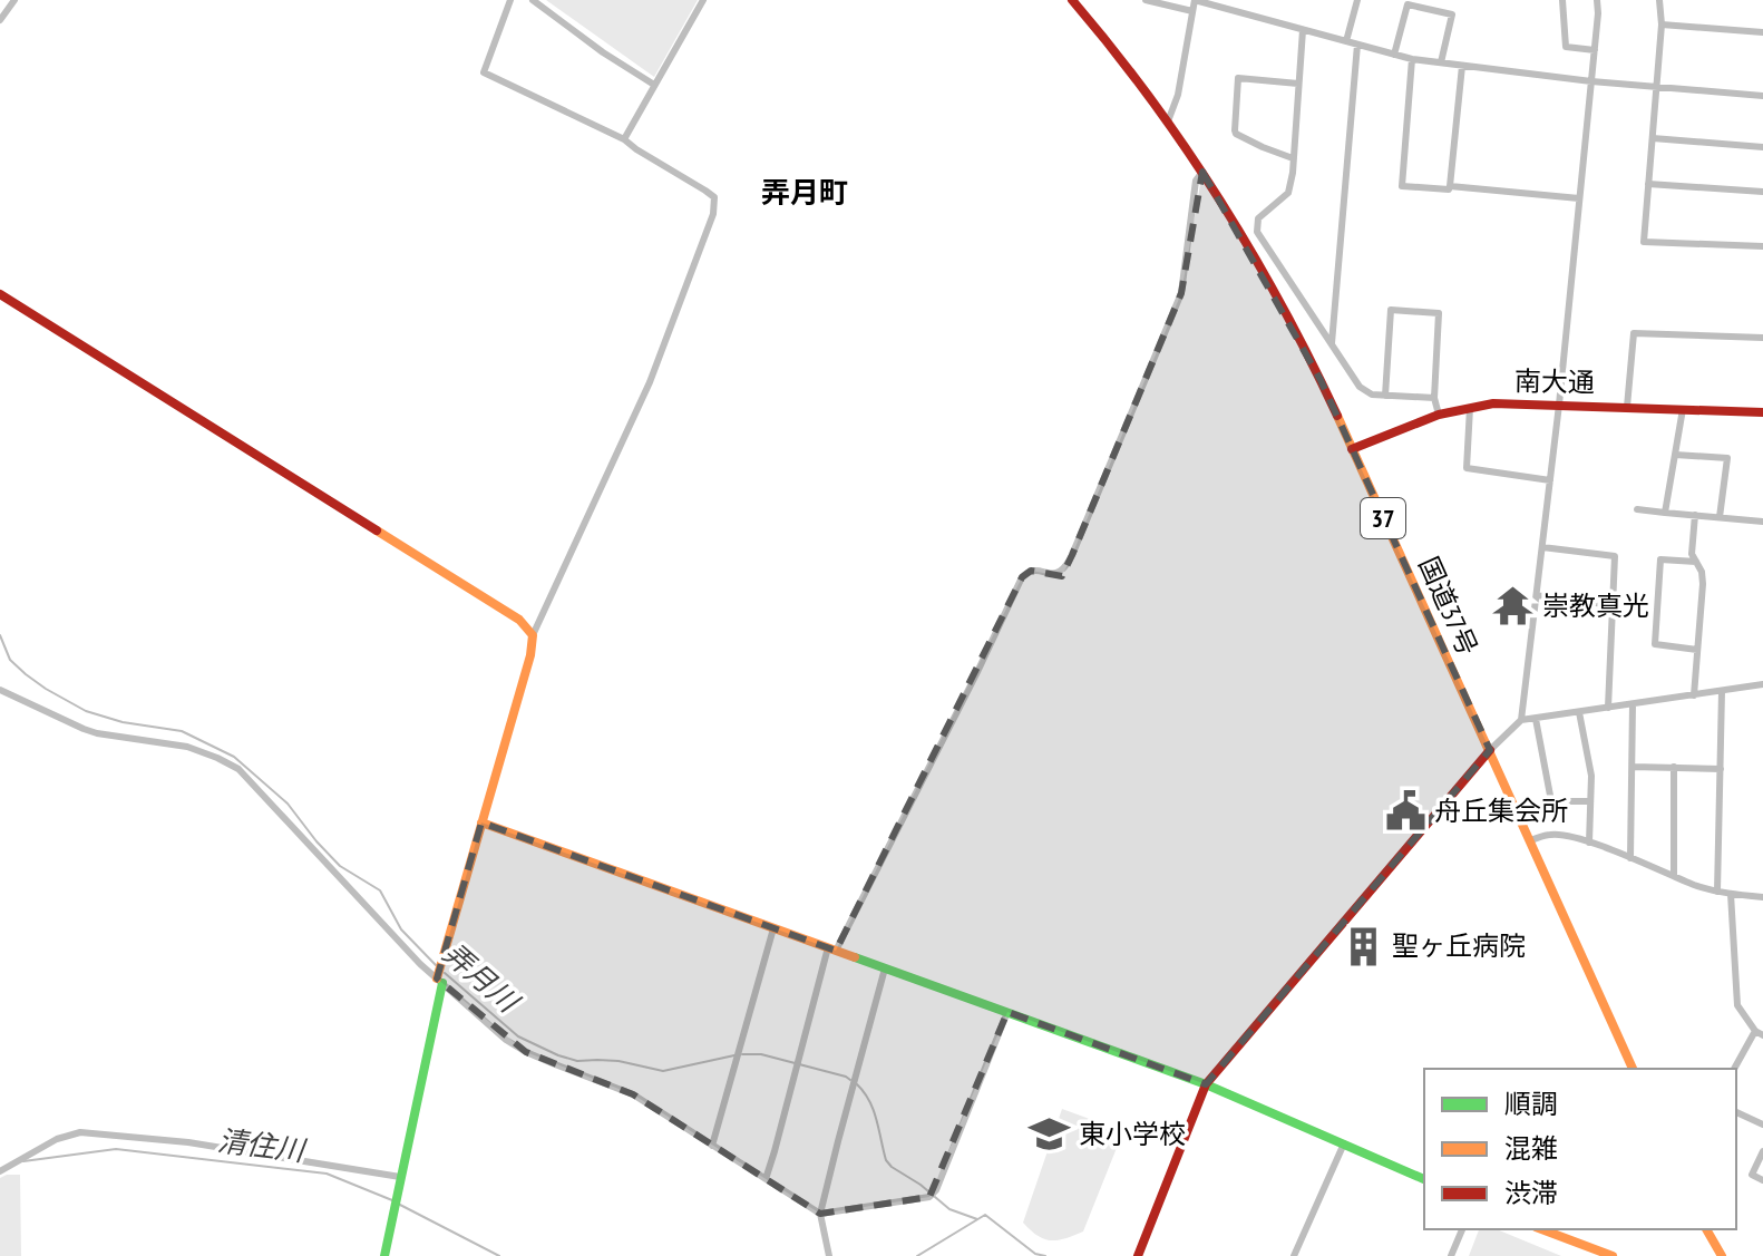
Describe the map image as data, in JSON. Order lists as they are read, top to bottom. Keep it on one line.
{"streets":{"main road":["南大通","37","国道37号"]},"crossings":[["南大通","国道37号"]],"districts":["弄月町"],"water":["弄月川","清住川"],"places":{"temple":["崇教真光"],"public building":["舟丘集会所"],"building":["聖ヶ丘病院"],"school or university":["東小学校"]},"legend":["順調","混雑","渋滞"]}
